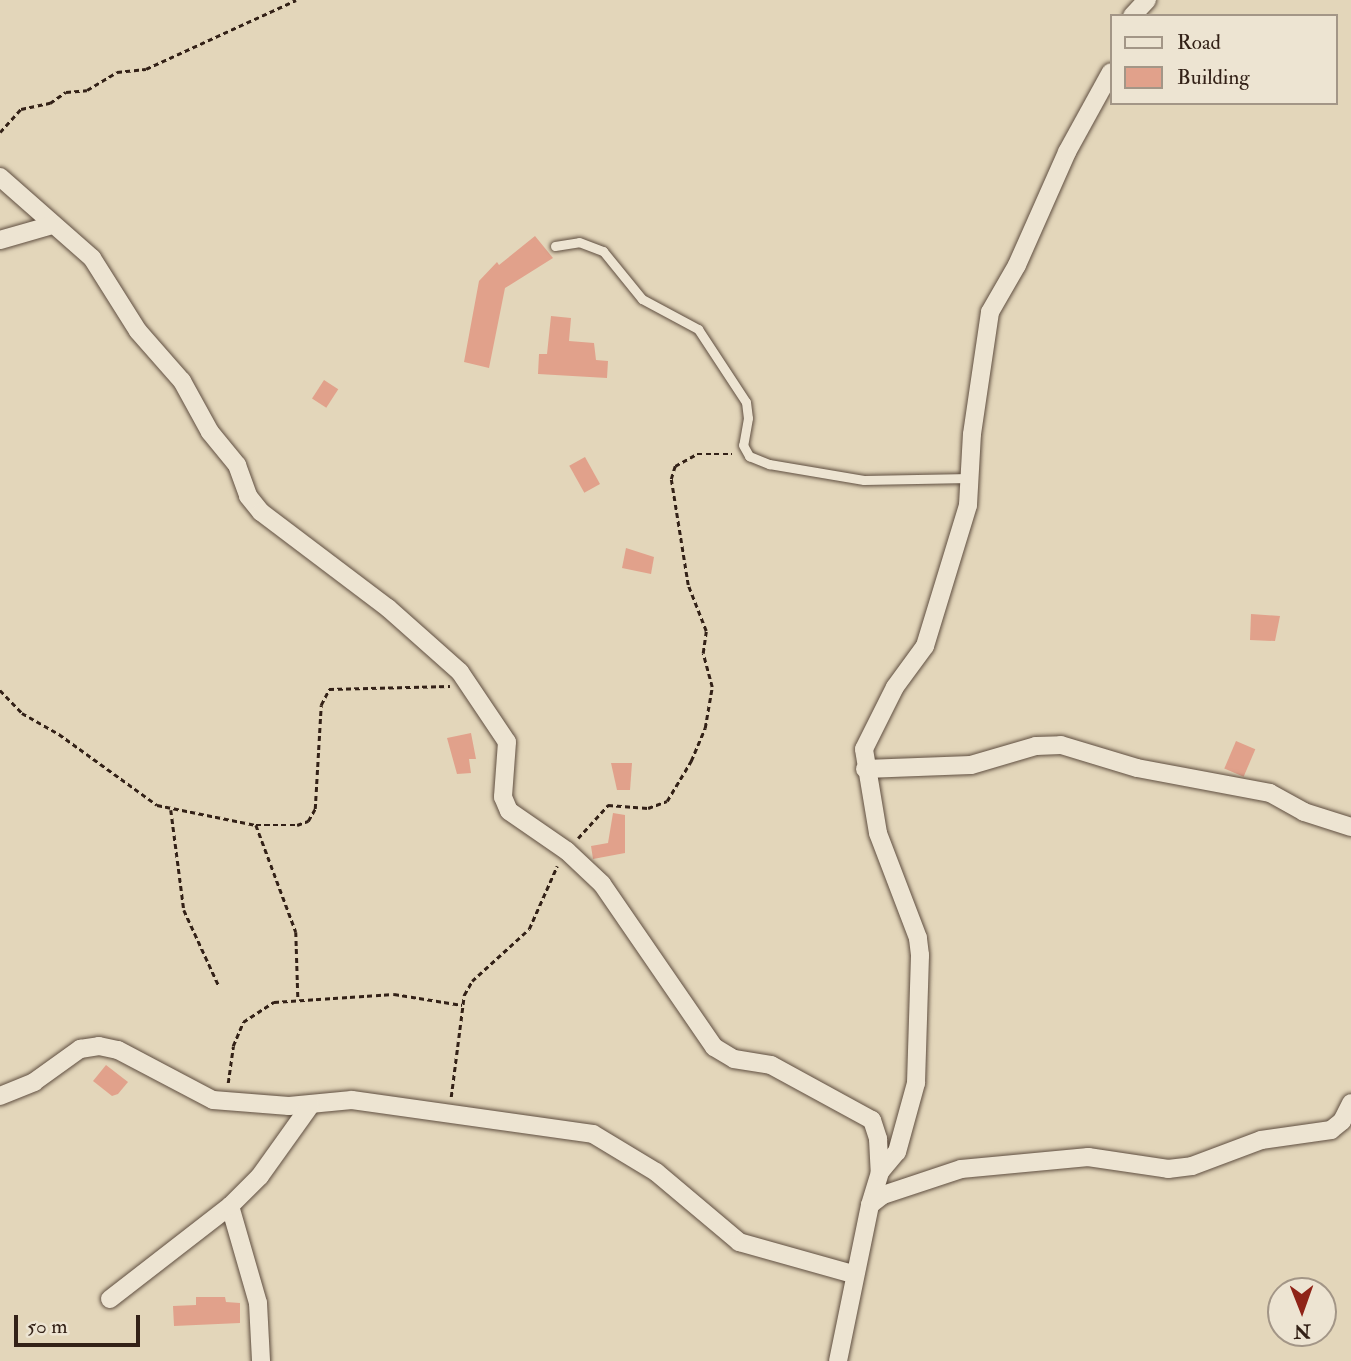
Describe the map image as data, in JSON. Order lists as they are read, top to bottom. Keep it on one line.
{"legend":["Road","Building"],"scale_bar":"50 m","north":"bottom"}
